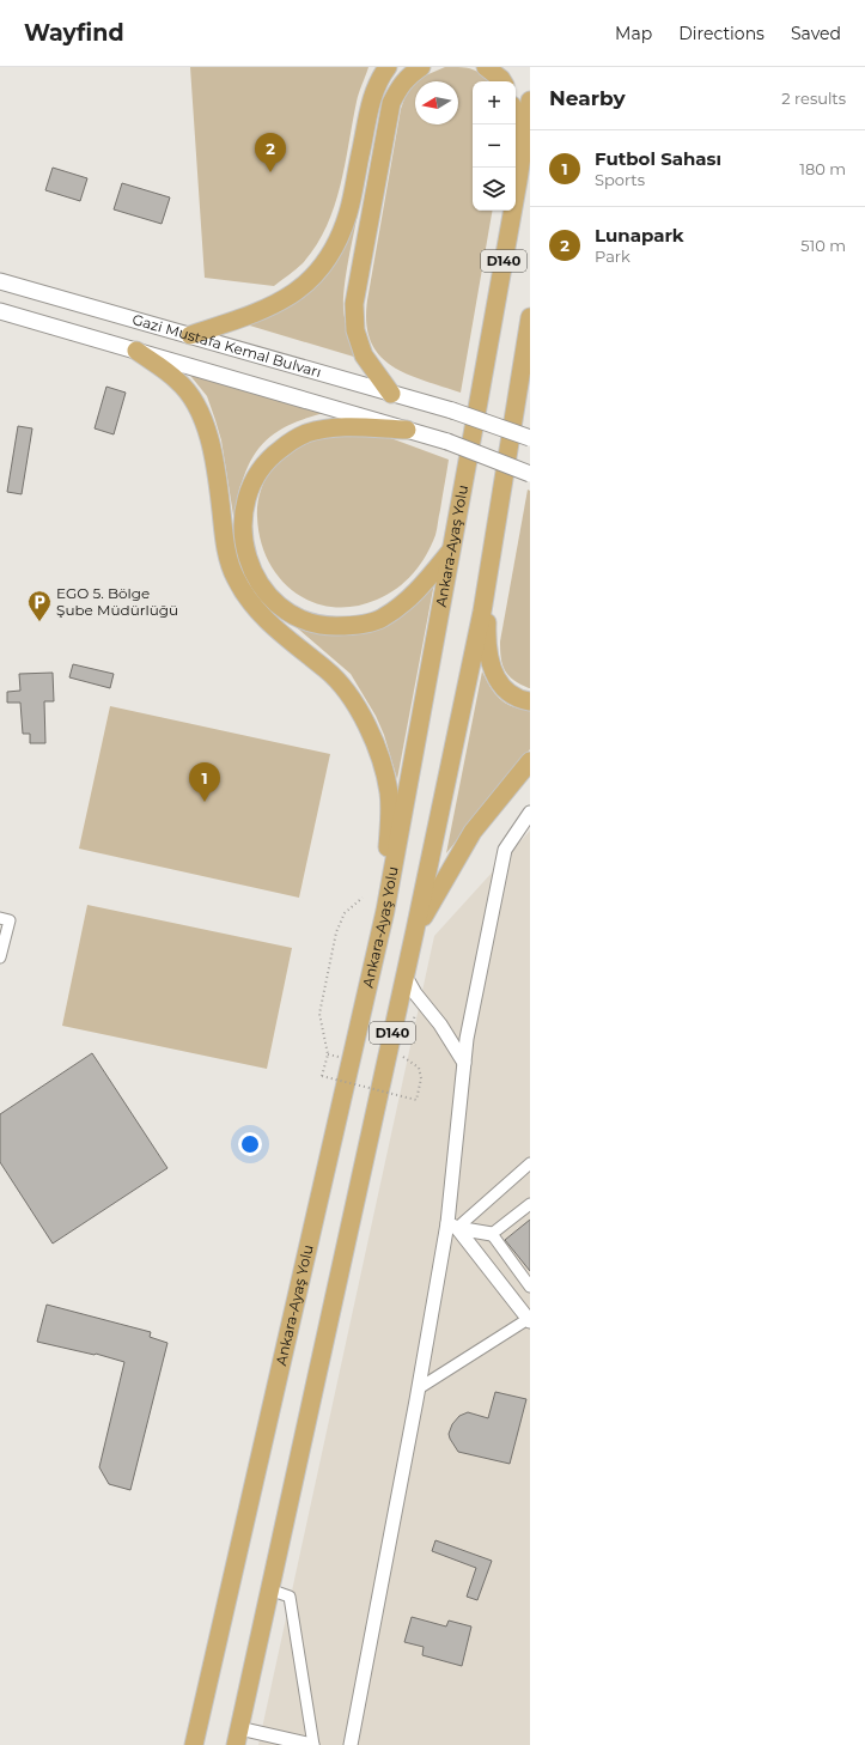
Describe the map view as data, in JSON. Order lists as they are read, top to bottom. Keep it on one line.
{"streets":{"highway":["D140","Ankara-Ayaş Yolu"],"main road":["Gazi Mustafa Kemal Bulvarı"]},"places":{"parking":["EGO 5. Bölge Şube Müdürlüğü"]},"north":"left","page":{"header":"Wayfind","nav":["Map","Directions","Saved"],"heading":["Nearby","2 results"],"map_buttons":["+","−"],"list":[{"mark":"1","name":"Futbol Sahası","note":"Sports","value":"180 m"},{"mark":"2","name":"Lunapark","note":"Park","value":"510 m"}],"pins":["2","1"]}}
